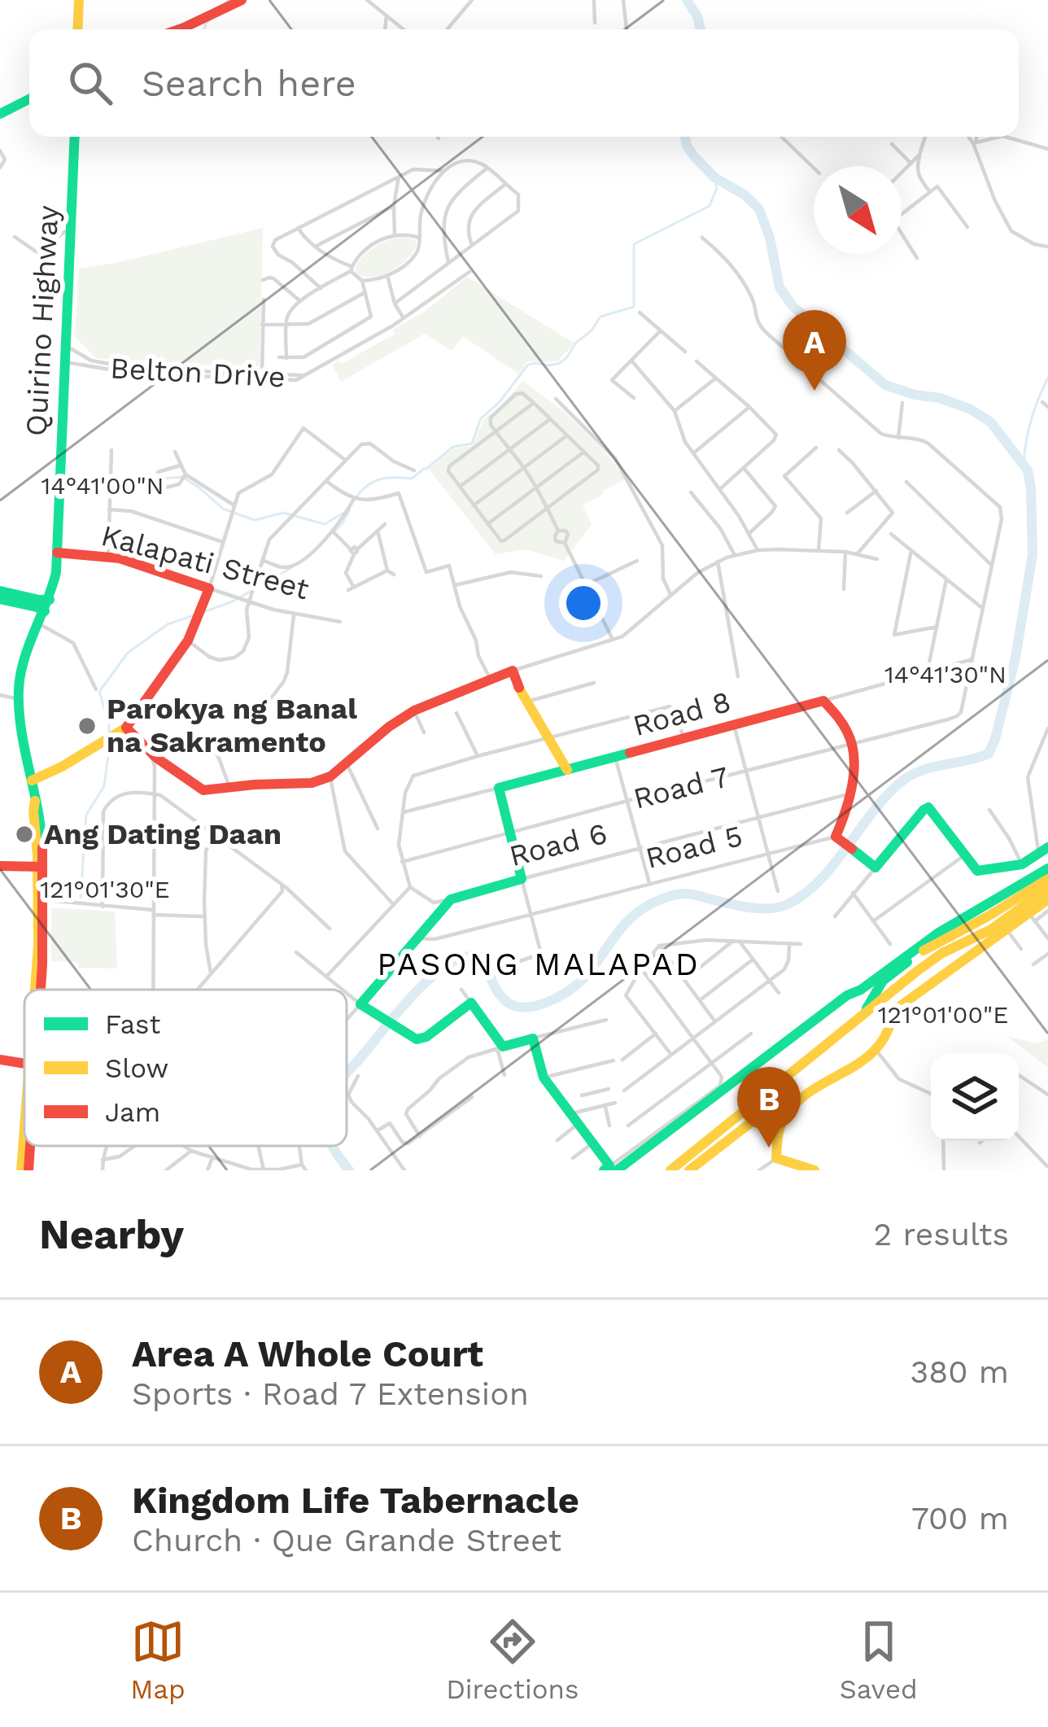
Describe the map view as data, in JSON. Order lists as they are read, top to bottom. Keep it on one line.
{"streets":{"main road":["Quirino Highway","Kalapati Street","Road 8","Road 6"],"street":["Belton Drive","Road 7","Road 5"]},"crossings":[["Quirino Highway","Belton Drive"],["Quirino Highway","Kalapati Street"],["Road 8","Road 7"]],"districts":["PASONG MALAPAD"],"places":["Parokya ng Banal na Sakramento","Ang Dating Daan"],"legend":["Fast","Slow","Jam"],"north":"bottom right","page":{"search":"Search here","pins":["A","B"],"heading":["Nearby","2 results"],"list":[{"mark":"A","name":"Area A Whole Court","note":"Sports · Road 7 Extension","value":"380 m"},{"mark":"B","name":"Kingdom Life Tabernacle","note":"Church · Que Grande Street","value":"700 m"}],"nav":["Map","Directions","Saved"]},"coordinates":["14°41'00\"N","14°41'30\"N","121°01'30\"E","121°01'00\"E"]}
